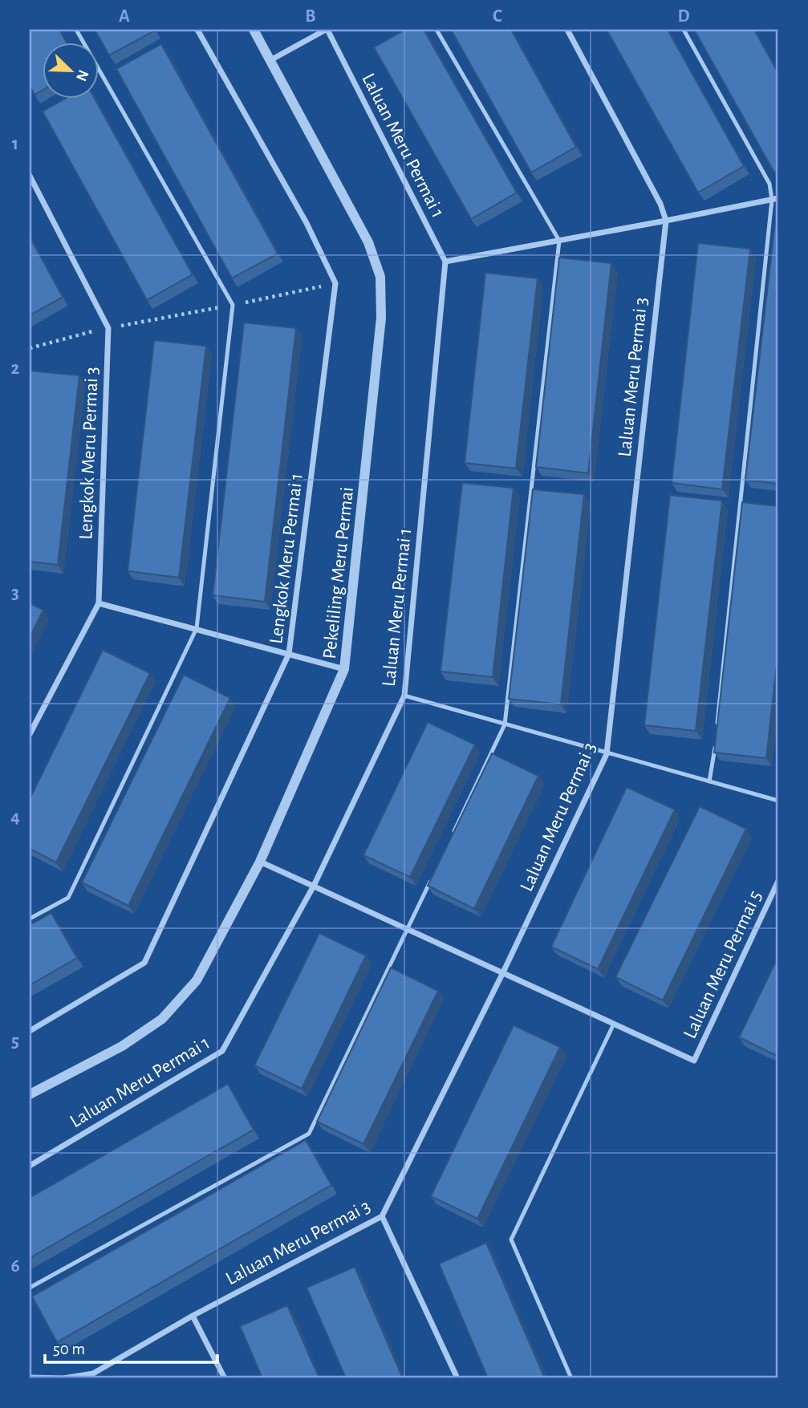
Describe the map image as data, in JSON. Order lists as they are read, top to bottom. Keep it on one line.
{"streets":{"street":["Laluan Meru Permai 1","Laluan Meru Permai 3","Lengkok Meru Permai 3","Lengkok Meru Permai 1","Pekeliling Meru Permai","Laluan Meru Permai 5"]},"scale_bar":"50 m","north":"bottom right","grid":{"columns":["A","B","C","D"],"rows":["1","2","3","4","5","6"]}}
